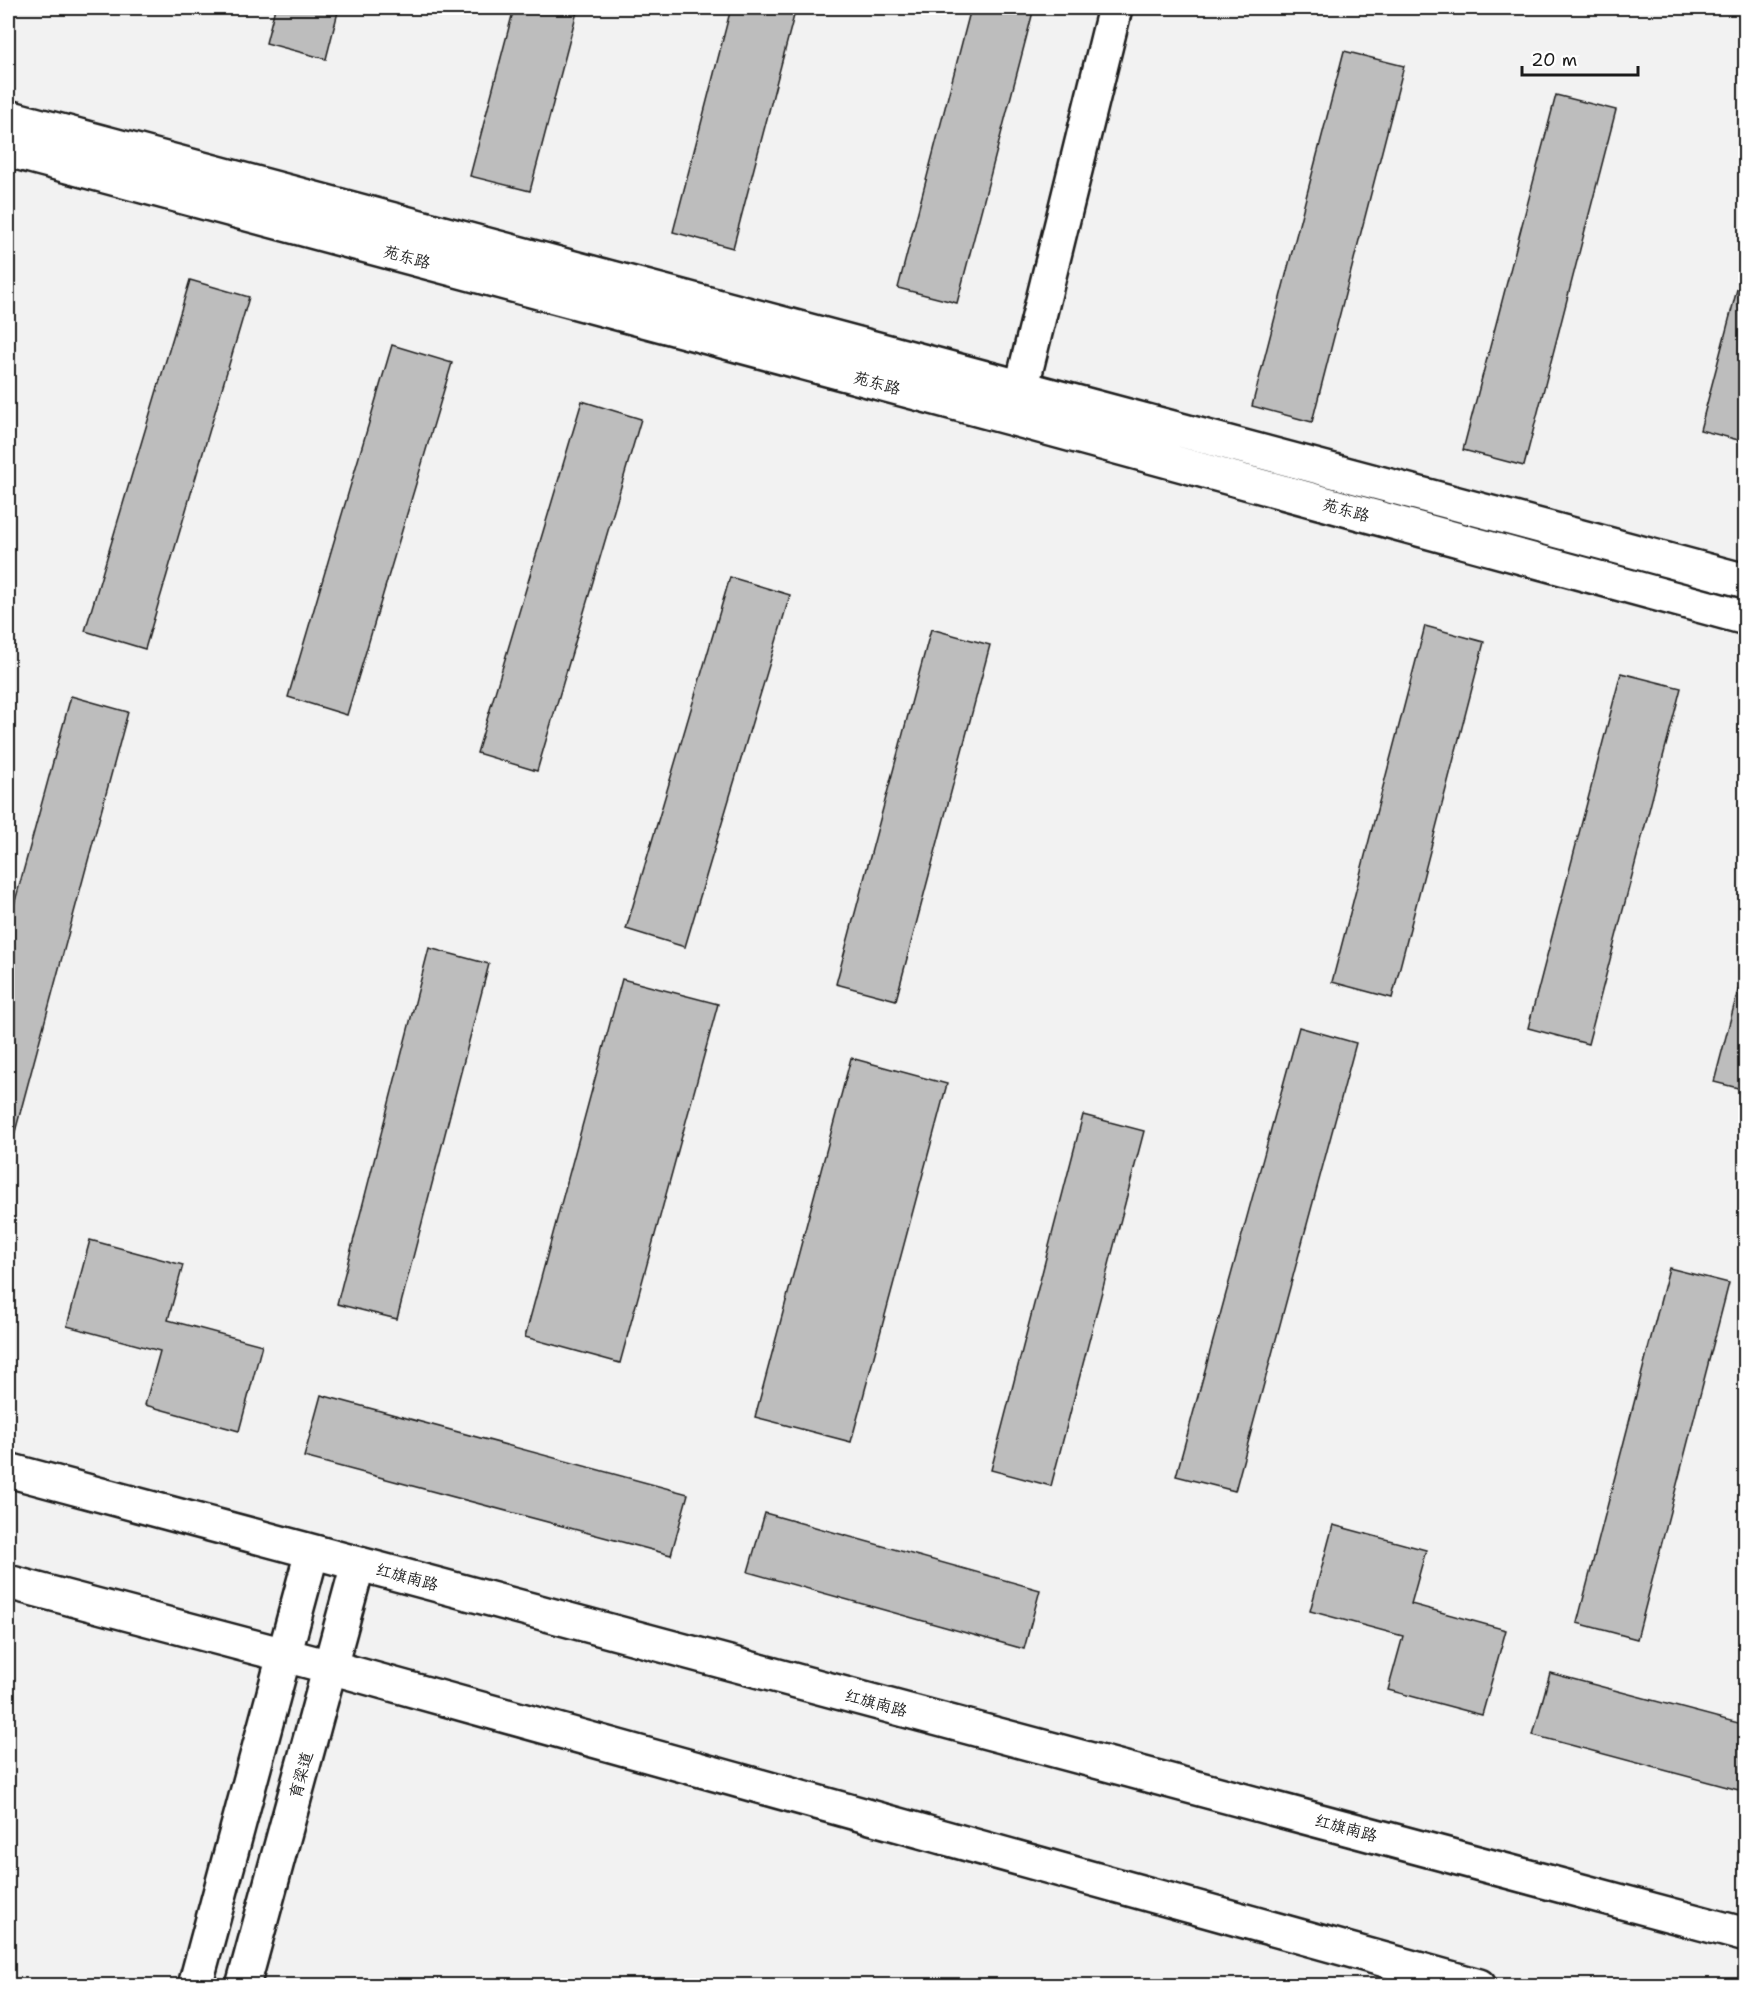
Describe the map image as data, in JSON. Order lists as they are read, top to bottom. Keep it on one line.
{"streets":{"street":["苑东路","红旗南路","育梁道"]},"crossings":[["红旗南路","育梁道"]],"scale_bar":"20 m"}
